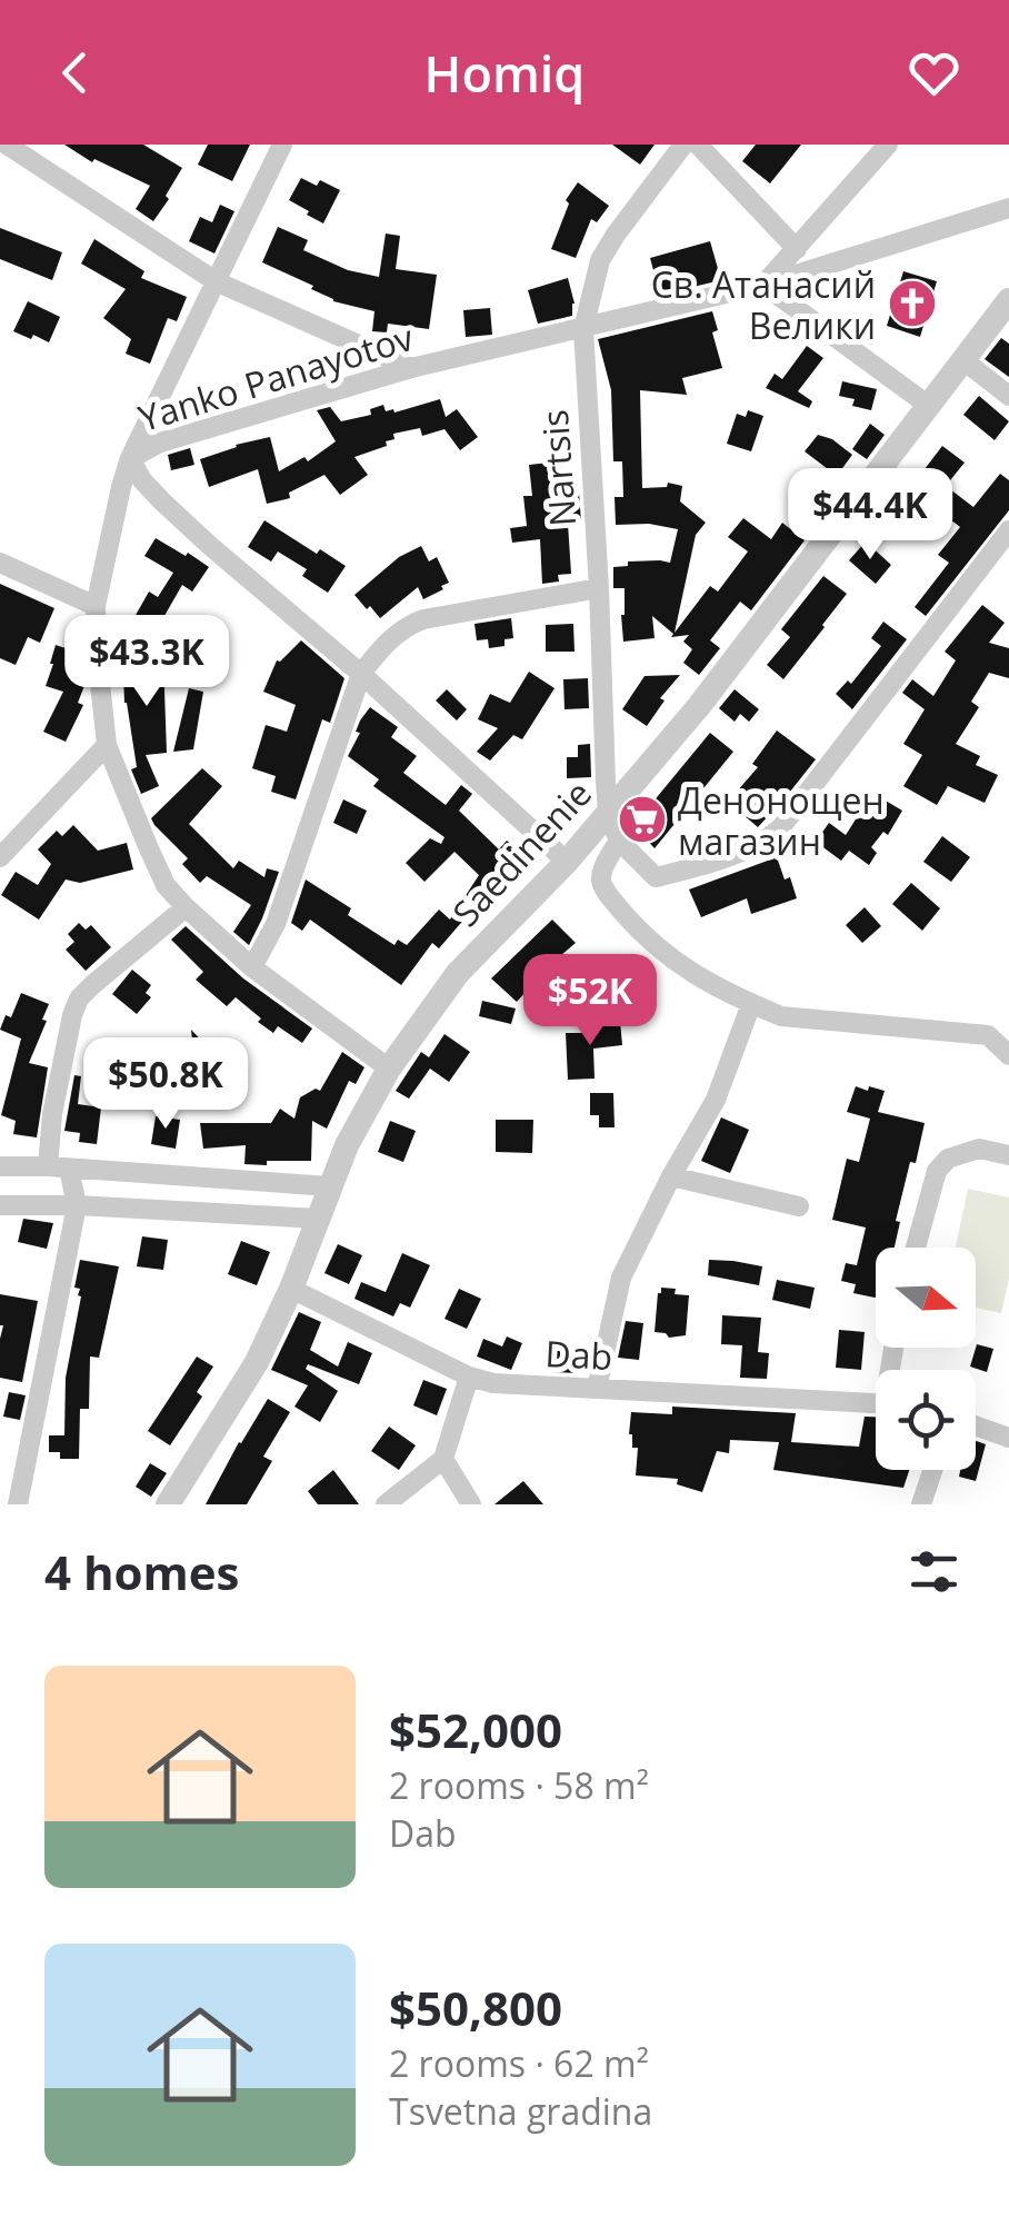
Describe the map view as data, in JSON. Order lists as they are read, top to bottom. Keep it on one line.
{"streets":{"street":["Yanko Panayotov","Nartsis","Saedinenie","Dab"]},"crossings":[["Yanko Panayotov","Nartsis"],["Yanko Panayotov","Saedinenie"],["Nartsis","Saedinenie"],["Saedinenie","Dab"]],"places":{"church":["Св. Атанасий Велики"],"supermarket":["Денонощен магазин"]},"north":"right","page":{"header":"Homiq","price":["$44.4K","$43.3K","$52K","$50.8K"],"heading":"4 homes","list":[{"name":"$52,000","note":"2 rooms · 58 m² · Dab"},{"name":"$50,800","note":"2 rooms · 62 m² · Tsvetna gradina"}]}}
